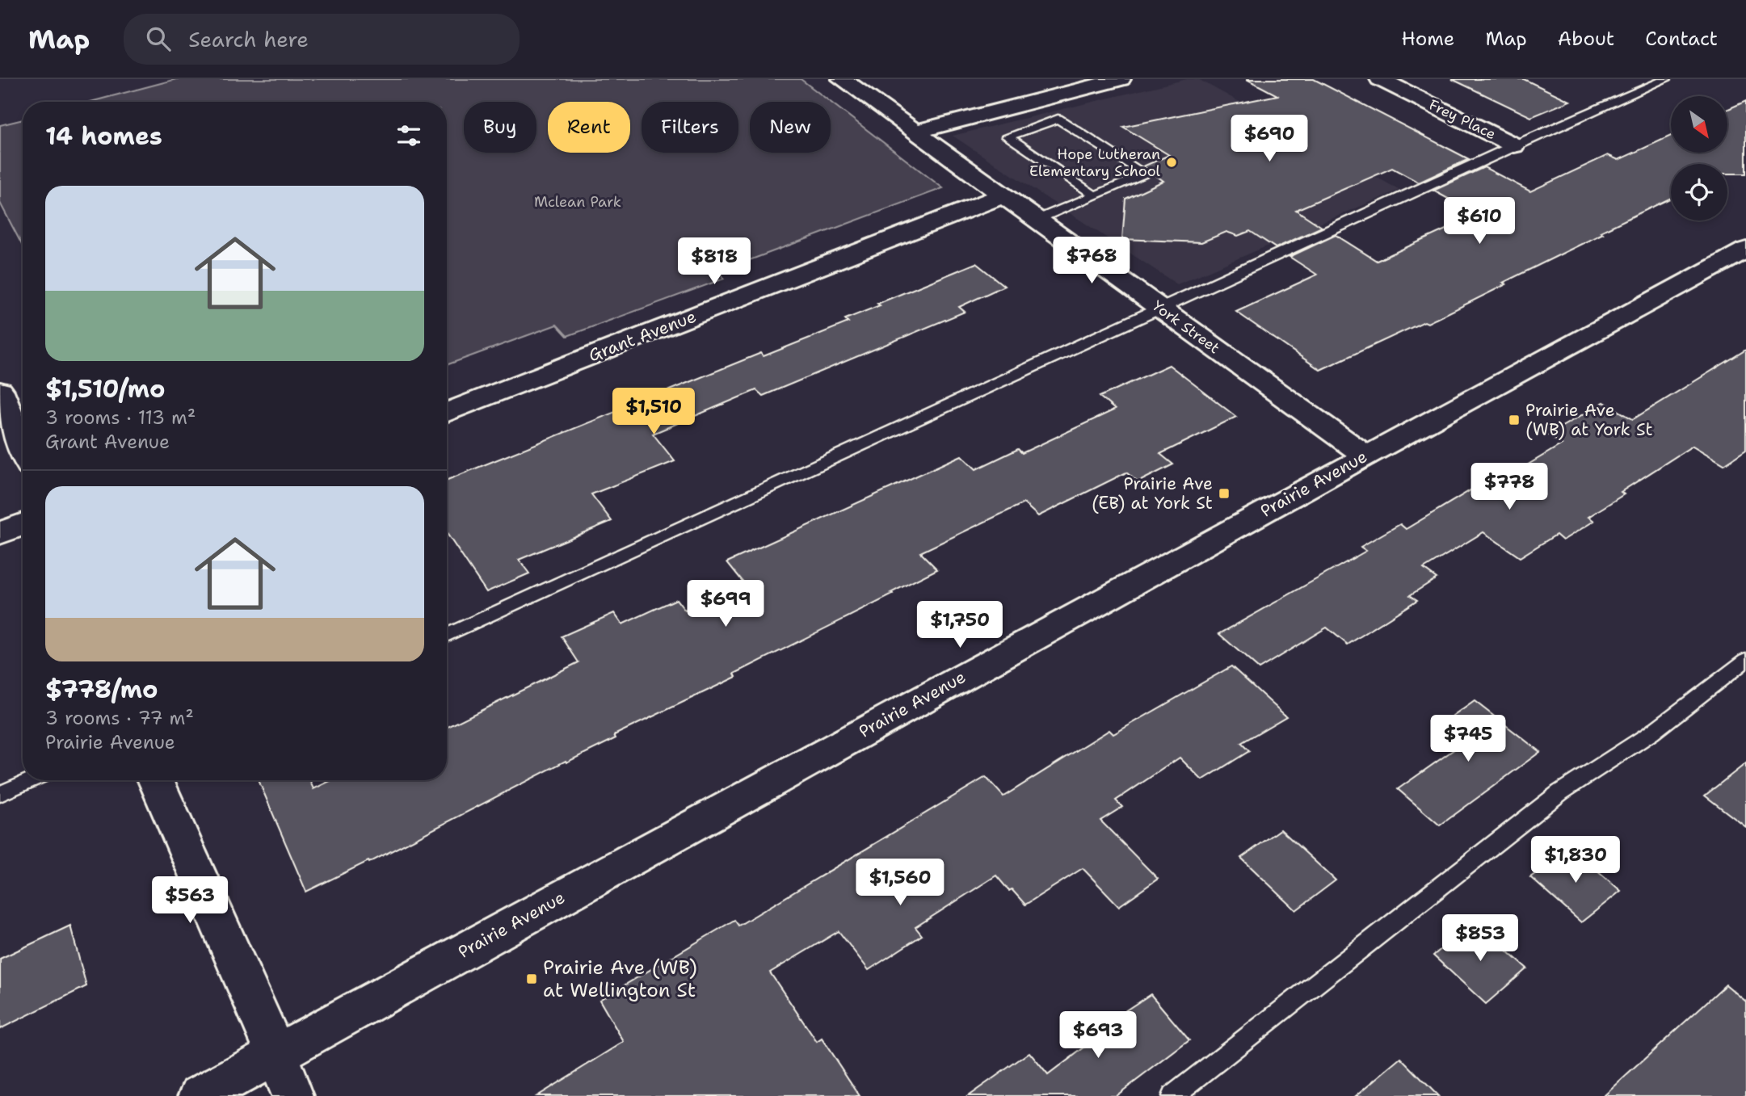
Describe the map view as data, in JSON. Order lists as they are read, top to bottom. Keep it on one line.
{"streets":{"street":["Frey Place","York Street","Grant Avenue","Prairie Avenue"]},"crossings":[["York Street","Grant Avenue"],["York Street","Prairie Avenue"]],"parks":["Mclean Park"],"places":{"other":["Hope Lutheran Elementary School"],"transit":["Prairie Ave (WB) at York St","Prairie Ave (EB) at York St","Prairie Ave (WB) at Wellington St"]},"north":"bottom right","page":{"header":"Map","search":"Search here","nav":["Home","Map","About","Contact"],"chip":["Buy","Rent","Filters","New"],"heading":"14 homes","price":["$690","$610","$768","$818","$1,510","$778","$699","$1,750","$745","$1,830","$1,560","$563","$853","$693"],"list":[{"name":"$1,510/mo","note":"3 rooms · 113 m² · Grant Avenue"},{"name":"$778/mo","note":"3 rooms · 77 m² · Prairie Avenue"}]}}
